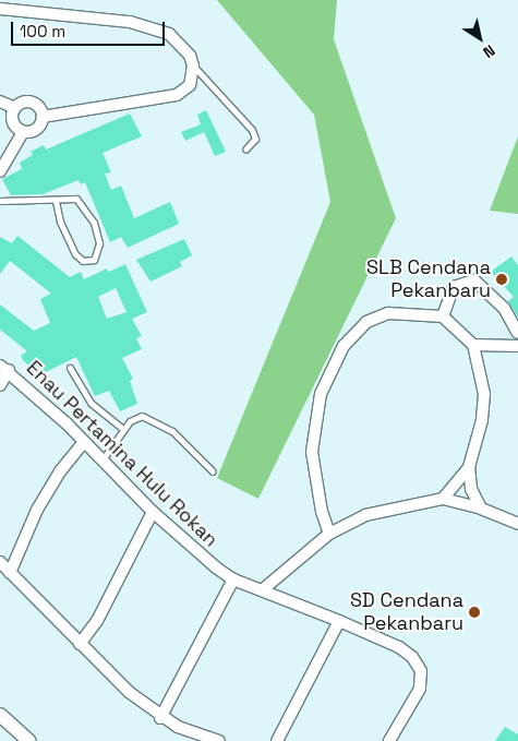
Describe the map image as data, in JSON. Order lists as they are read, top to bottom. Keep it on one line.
{"streets":{"street":["Enau Pertamina Hulu Rokan"]},"places":["SLB Cendana Pekanbaru","SD Cendana Pekanbaru"],"scale_bar":"100 m","north":"bottom right"}
